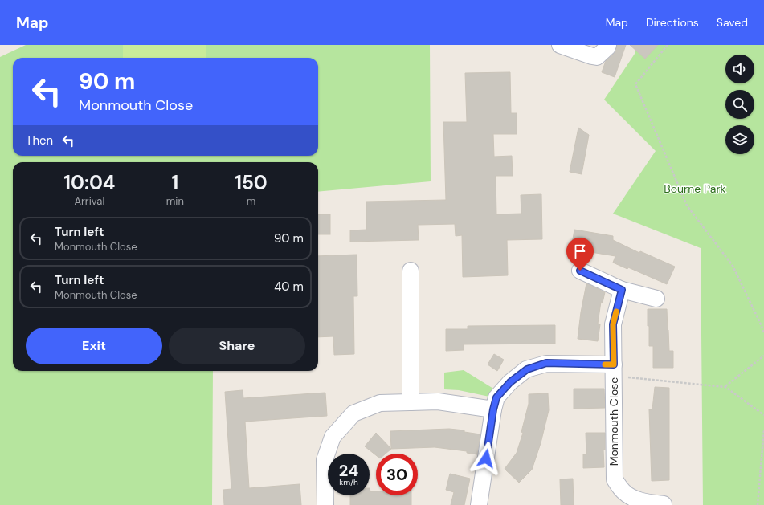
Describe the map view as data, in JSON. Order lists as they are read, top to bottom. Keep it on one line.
{"streets":{"street":["Monmouth Close"]},"parks":["Bourne Park"],"page":{"header":"Map","nav":["Map","Directions","Saved"],"turn":["90 m","Monmouth Close"],"then":"Then","eta":["10:04","Arrival","1","min","150","m"],"list":[{"name":"Turn left","note":"Monmouth Close","value":"90 m"},{"name":"Turn left","note":"Monmouth Close","value":"40 m"}],"buttons":["Exit","Share"],"speed":"24 km/h","limit":"30"}}
